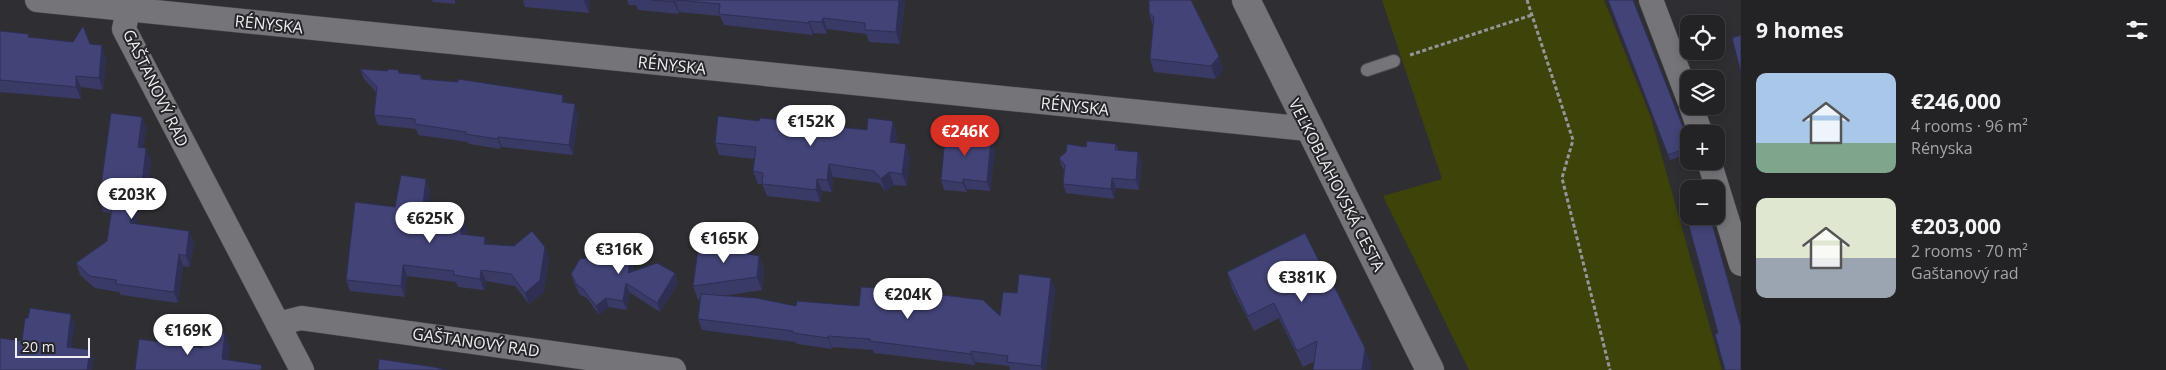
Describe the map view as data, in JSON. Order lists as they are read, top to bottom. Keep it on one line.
{"streets":{"main road":["VEĽKOBLAHOVSKÁ CESTA"],"street":["RÉNYSKA","GAŠTANOVÝ RAD"]},"crossings":[["RÉNYSKA","GAŠTANOVÝ RAD"],["RÉNYSKA","VEĽKOBLAHOVSKÁ CESTA"]],"scale_bar":"20 m","page":{"heading":"9 homes","map_buttons":["+","−"],"list":[{"name":"€246,000","note":"4 rooms · 96 m² · Rényska"},{"name":"€203,000","note":"2 rooms · 70 m² · Gaštanový rad"}],"price":["€152K","€246K","€203K","€625K","€165K","€316K","€381K","€204K","€169K"],"scale":"20 m"}}
